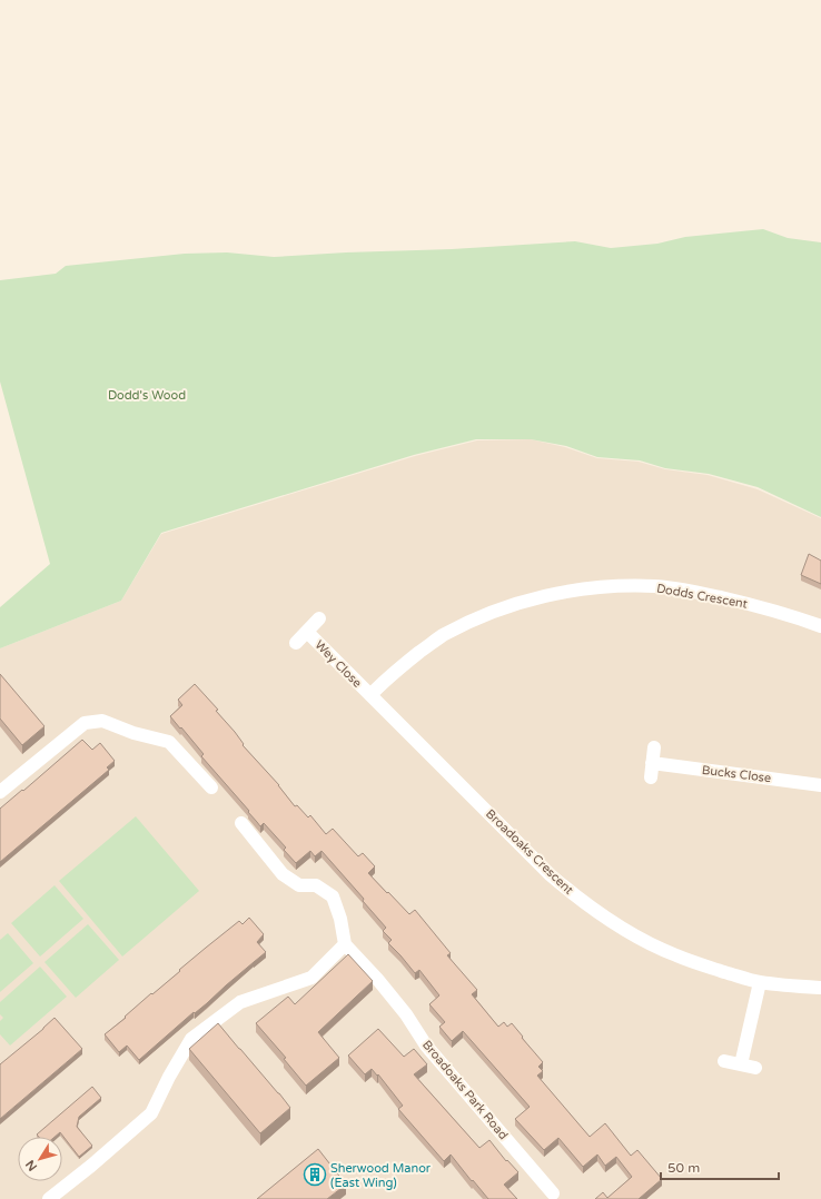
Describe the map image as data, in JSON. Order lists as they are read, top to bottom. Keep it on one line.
{"streets":{"street":["Dodds Crescent","Wey Close","Bucks Close","Broadoaks Crescent","Broadoaks Park Road"]},"crossings":[["Dodds Crescent","Wey Close"],["Dodds Crescent","Broadoaks Crescent"],["Wey Close","Broadoaks Crescent"]],"parks":["Dodd's Wood"],"places":{"building":["Sherwood Manor (East Wing)"]},"scale_bar":"50 m","north":"bottom left"}
